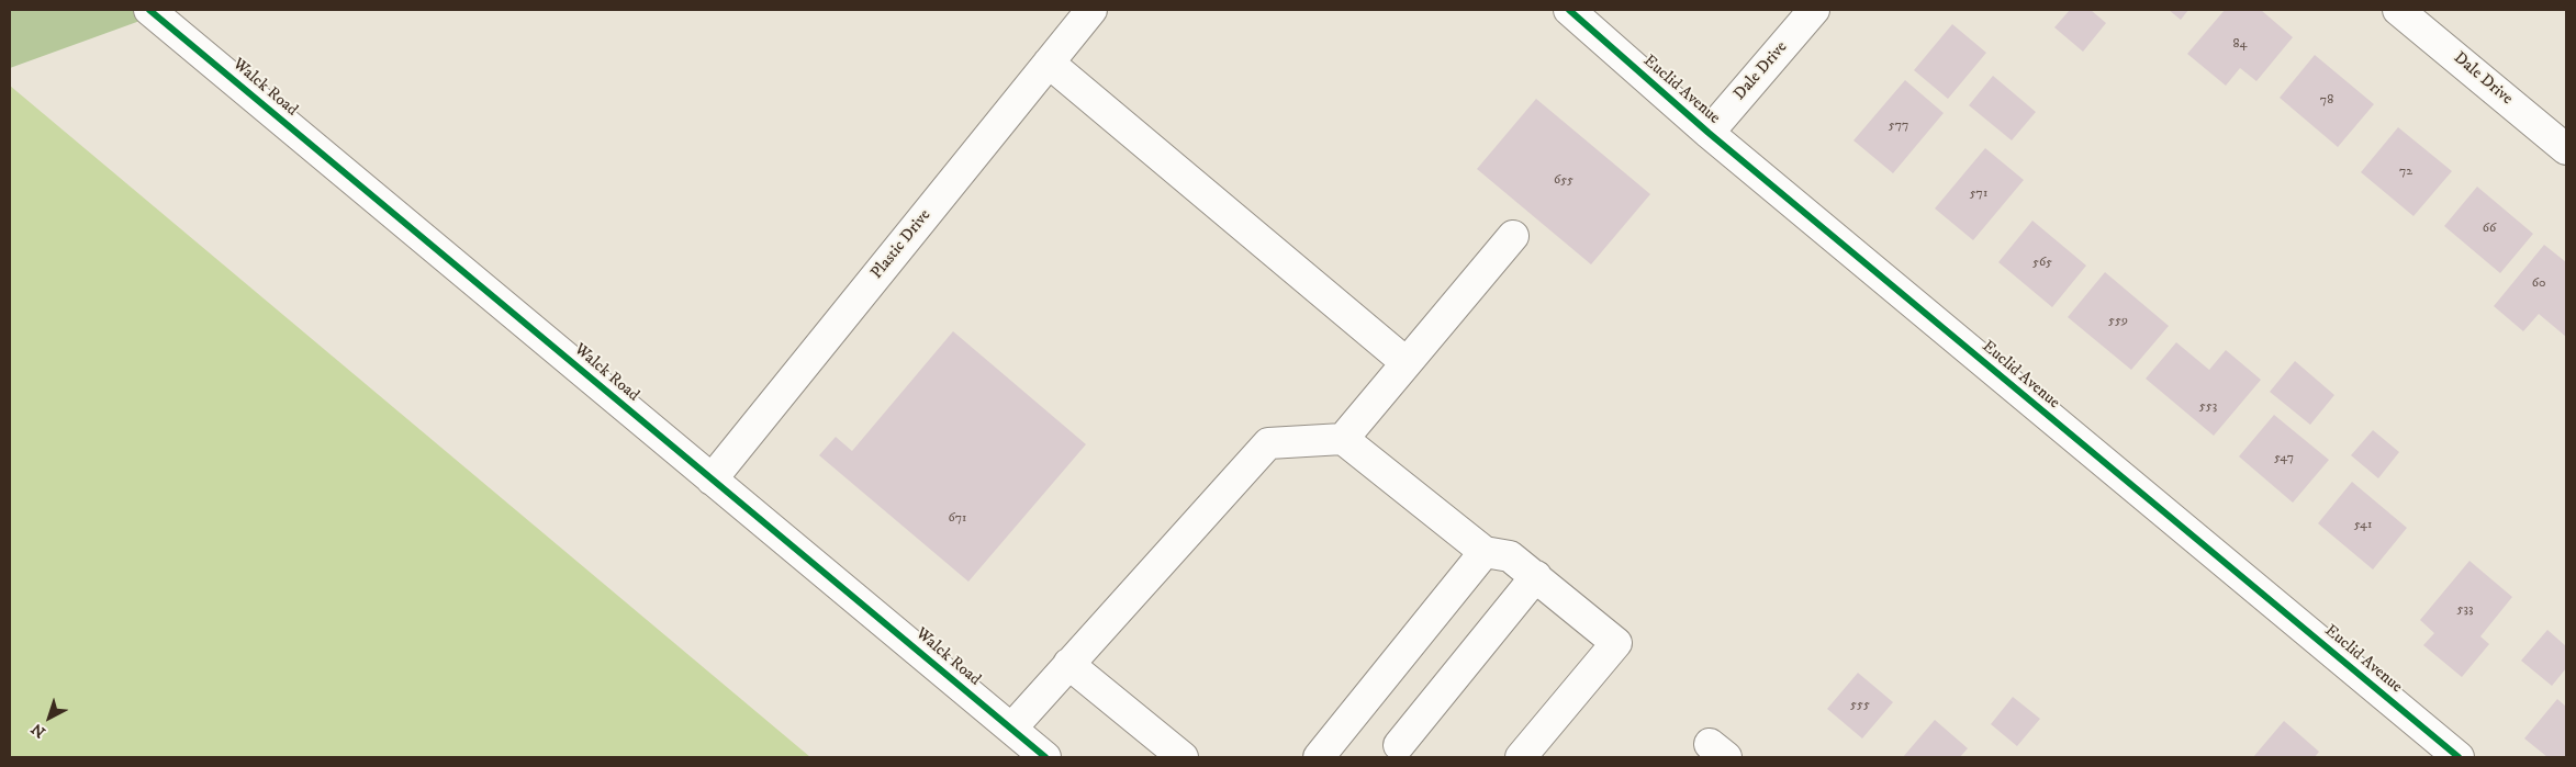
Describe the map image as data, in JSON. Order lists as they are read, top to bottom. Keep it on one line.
{"streets":{"street":["Dale Drive","Walck Road","Euclid Avenue","Plastic Drive"]},"crossings":[["Dale Drive","Euclid Avenue"],["Walck Road","Plastic Drive"]],"house_numbers":["84","78","577","72","655","571","66","565","60","559","553","547","671","541","533","555"],"north":"bottom left"}
